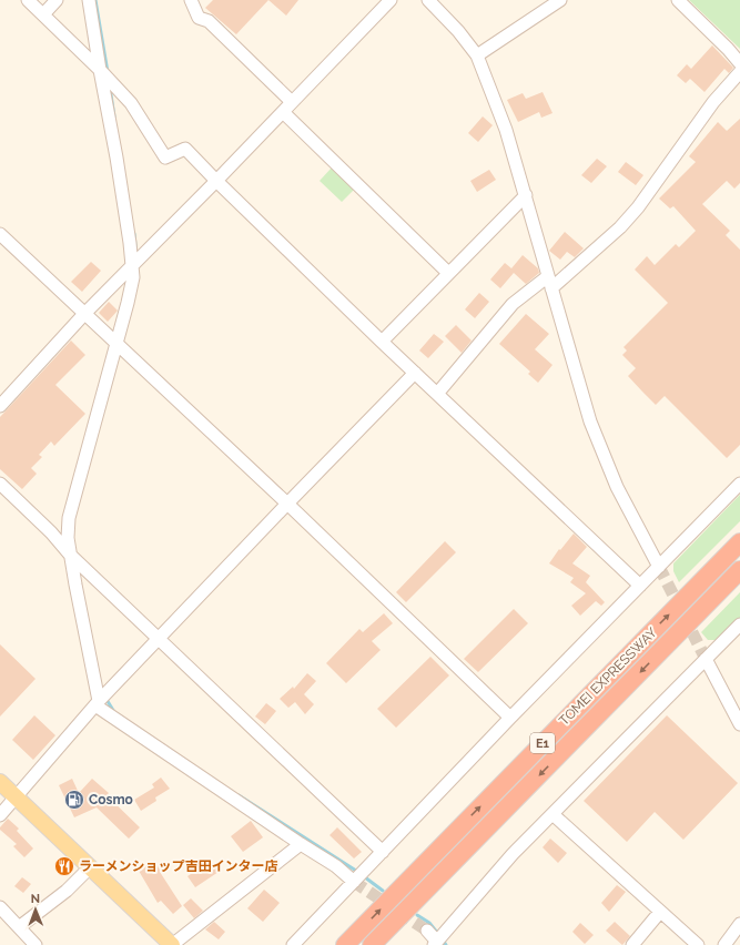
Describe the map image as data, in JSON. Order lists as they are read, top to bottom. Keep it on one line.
{"streets":{"highway":["TOMEI EXPRESSWAY","E1"]},"places":{"fuel station":["Cosmo"],"restaurant":["ラーメンショップ吉田インター店"]},"north":"top"}
